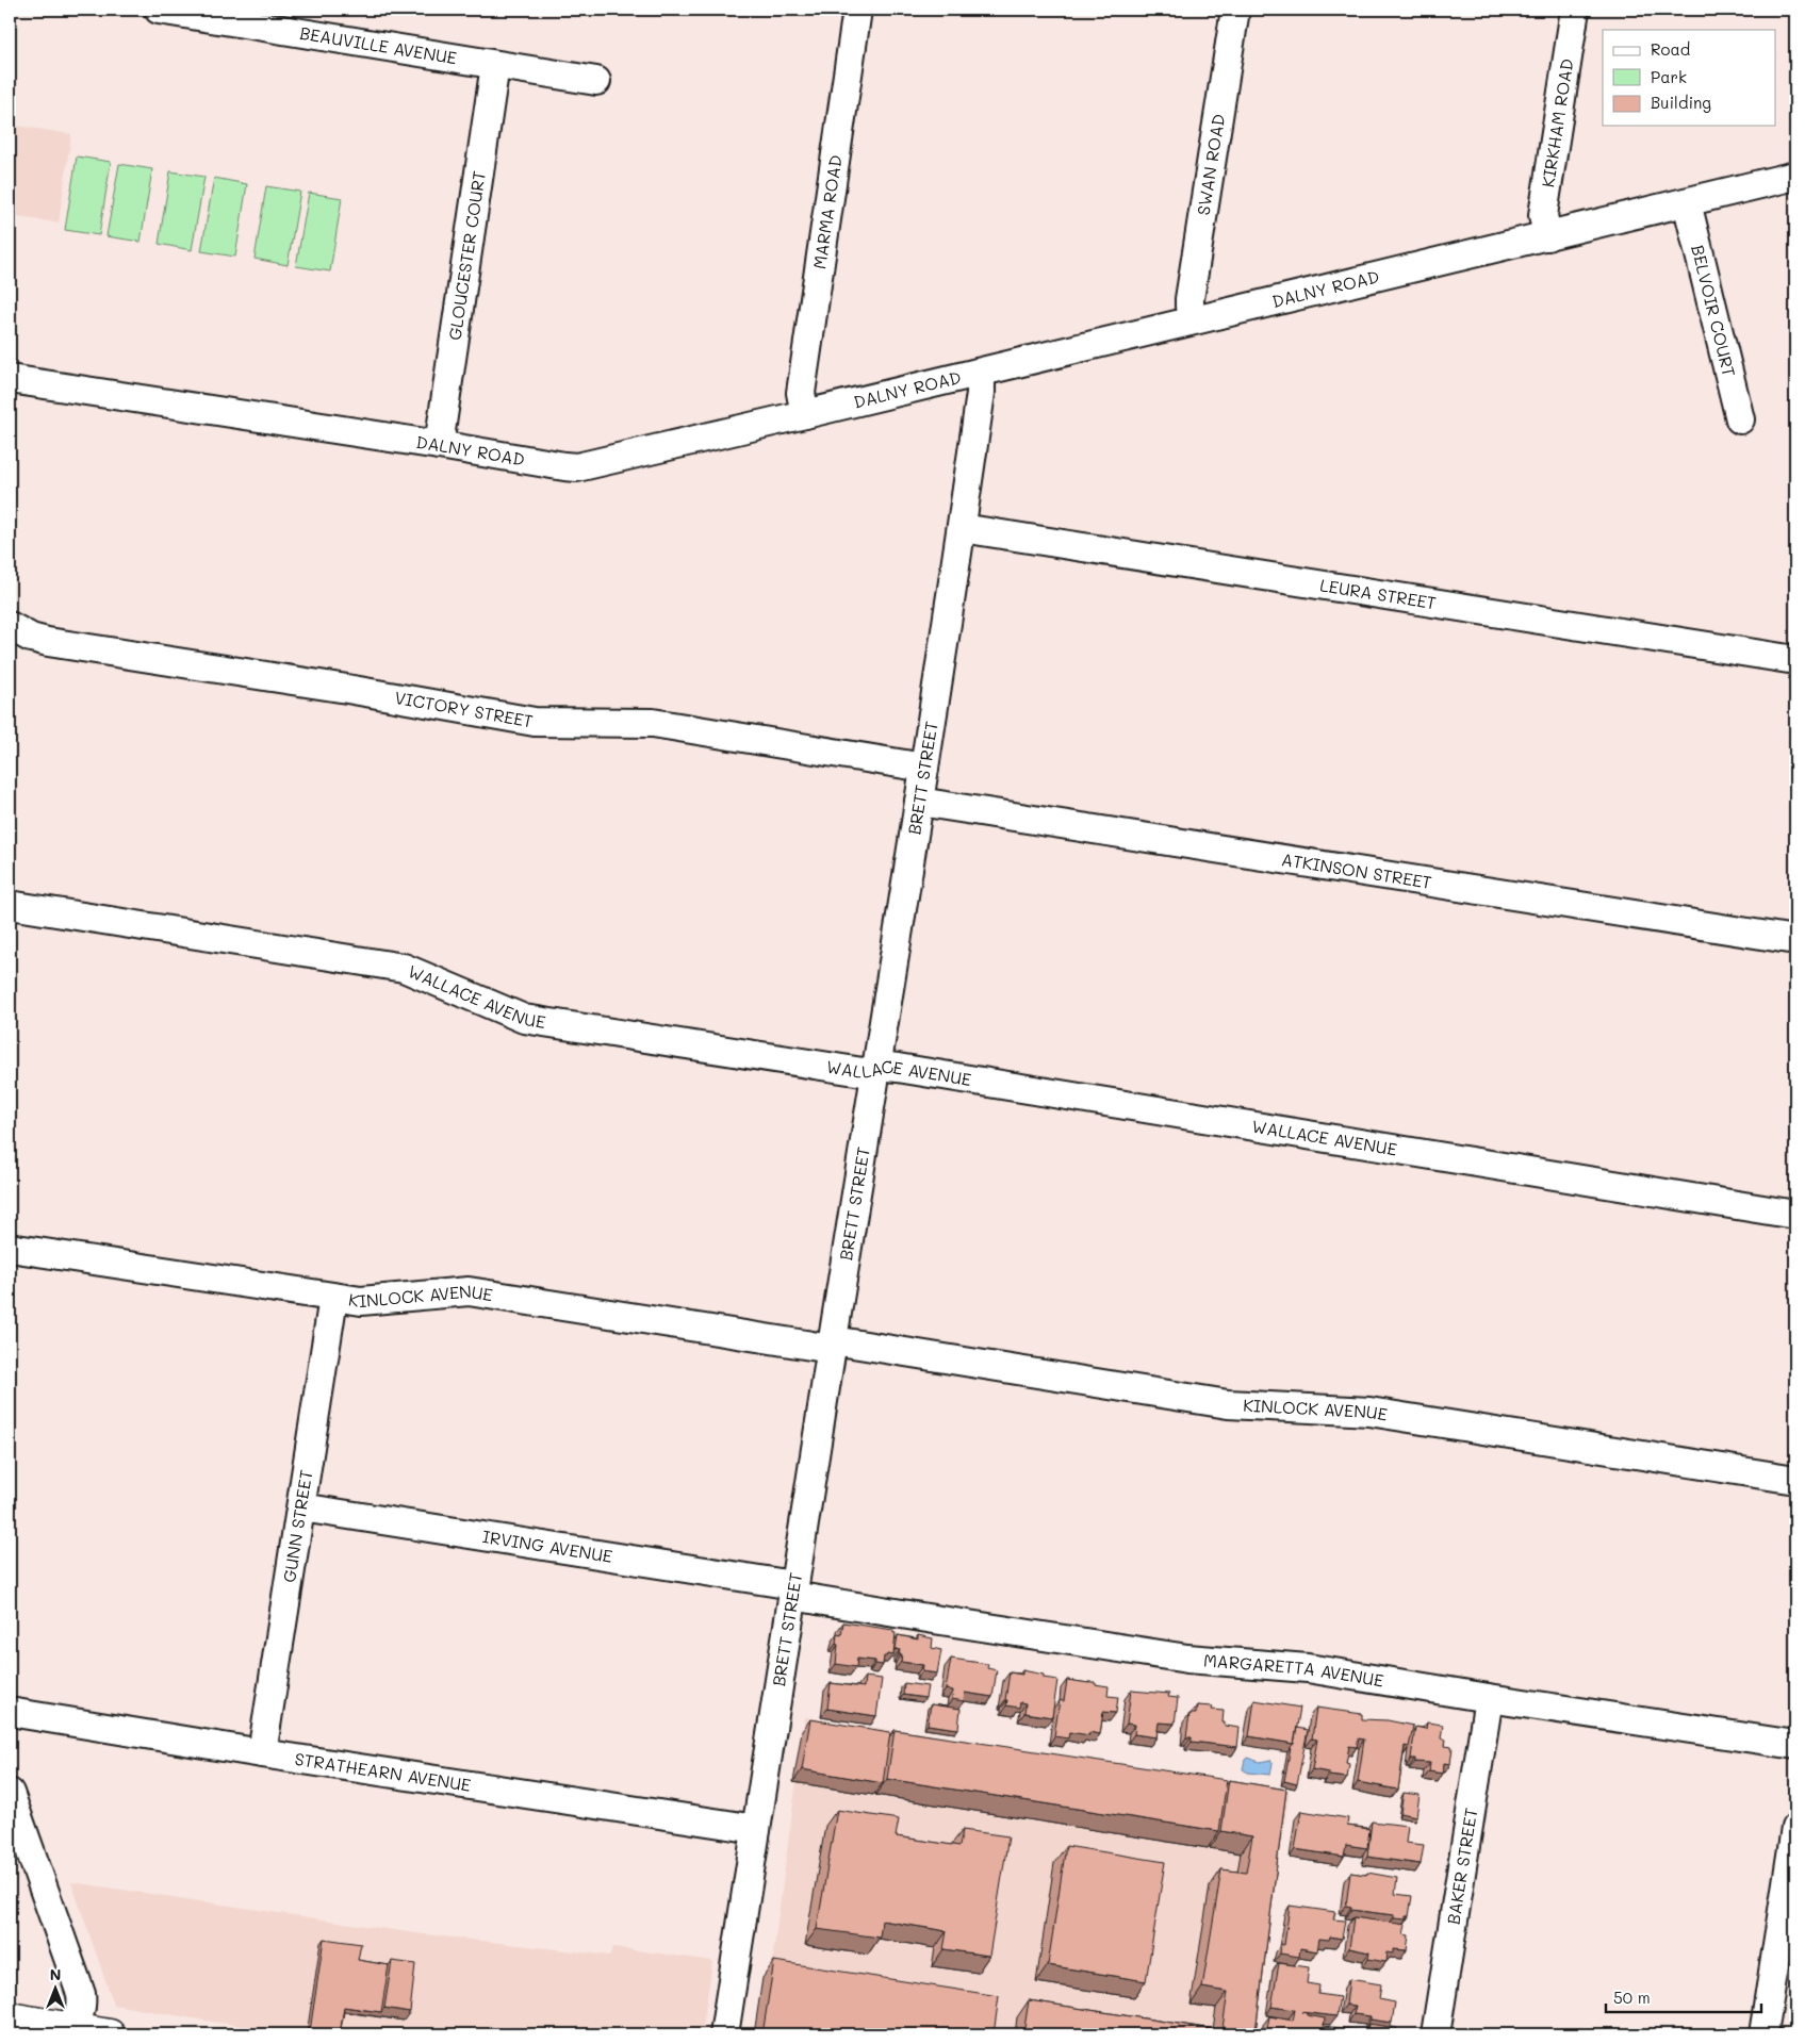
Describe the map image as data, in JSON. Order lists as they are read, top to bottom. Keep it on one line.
{"streets":{"street":["BEAUVILLE AVENUE","KIRKHAM ROAD","SWAN ROAD","MARMA ROAD","GLOUCESTER COURT","DALNY ROAD","BELVOIR COURT","LEURA STREET","VICTORY STREET","BRETT STREET","ATKINSON STREET","WALLACE AVENUE","KINLOCK AVENUE","GUNN STREET","IRVING AVENUE","MARGARETTA AVENUE","STRATHEARN AVENUE","BAKER STREET"]},"crossings":[["BEAUVILLE AVENUE","GLOUCESTER COURT"],["KIRKHAM ROAD","DALNY ROAD"],["SWAN ROAD","DALNY ROAD"],["MARMA ROAD","DALNY ROAD"],["GLOUCESTER COURT","DALNY ROAD"],["DALNY ROAD","BELVOIR COURT"],["DALNY ROAD","BRETT STREET"],["LEURA STREET","BRETT STREET"],["VICTORY STREET","BRETT STREET"],["BRETT STREET","ATKINSON STREET"],["BRETT STREET","WALLACE AVENUE"],["BRETT STREET","KINLOCK AVENUE"],["BRETT STREET","IRVING AVENUE"],["BRETT STREET","MARGARETTA AVENUE"],["BRETT STREET","STRATHEARN AVENUE"],["KINLOCK AVENUE","GUNN STREET"],["GUNN STREET","IRVING AVENUE"],["GUNN STREET","STRATHEARN AVENUE"],["IRVING AVENUE","MARGARETTA AVENUE"],["MARGARETTA AVENUE","BAKER STREET"]],"legend":["Road","Park","Building"],"scale_bar":"50 m","north":"top"}
